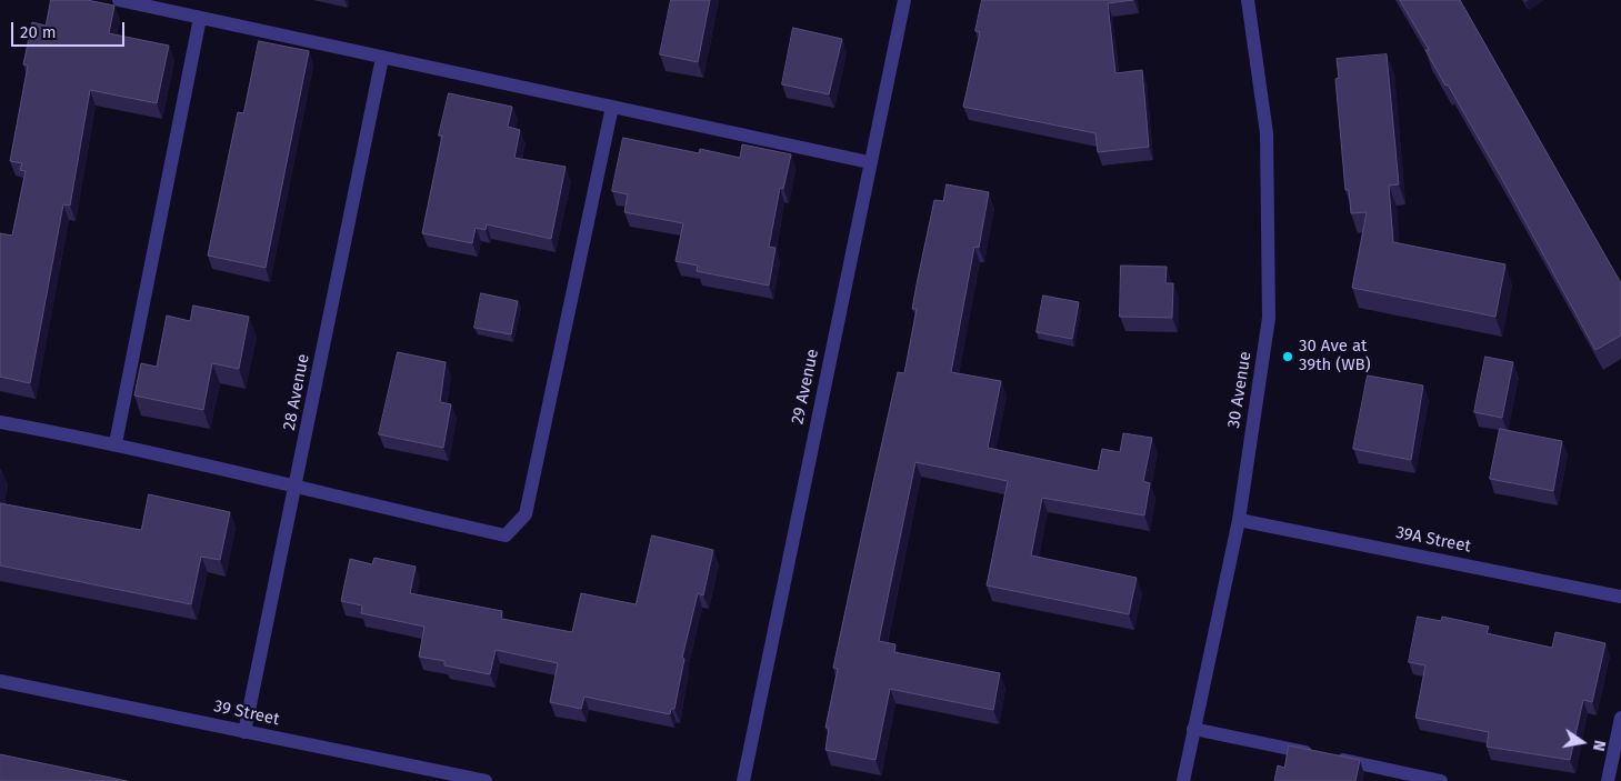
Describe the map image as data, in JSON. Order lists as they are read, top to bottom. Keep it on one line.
{"streets":{"street":["29 Avenue","30 Avenue","28 Avenue","39A Street","39 Street"]},"crossings":[["30 Avenue","39A Street"],["28 Avenue","39 Street"]],"places":["30 Ave at 39th (WB)"],"scale_bar":"20 m","north":"right"}
